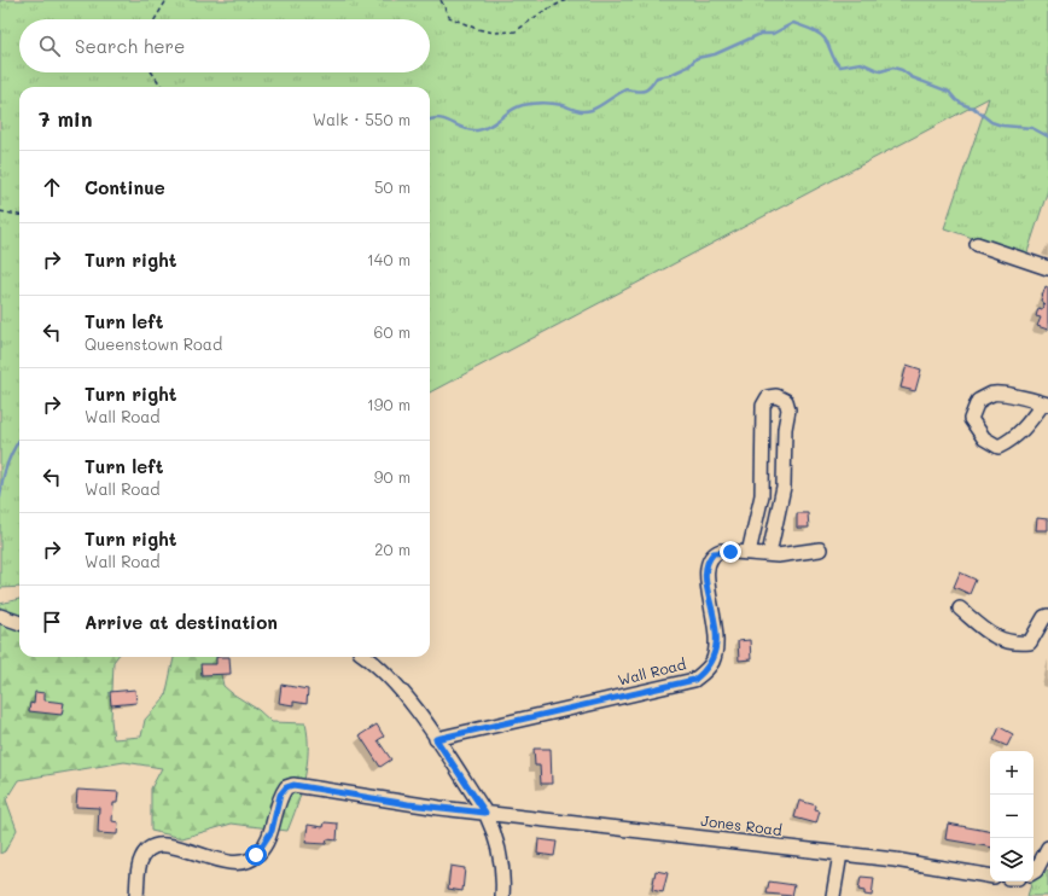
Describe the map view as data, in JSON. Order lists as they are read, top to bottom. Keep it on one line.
{"streets":{"street":["Wall Road","Jones Road"]},"page":{"search":"Search here","heading":["7 min","Walk · 550 m"],"list":[["Continue","50 m"],["Turn right","140 m"],["Turn left","Queenstown Road","60 m"],["Turn right","Wall Road","190 m"],["Turn left","Wall Road","90 m"],["Turn right","Wall Road","20 m"],"Arrive at destination"],"map_buttons":["+","−"]}}
